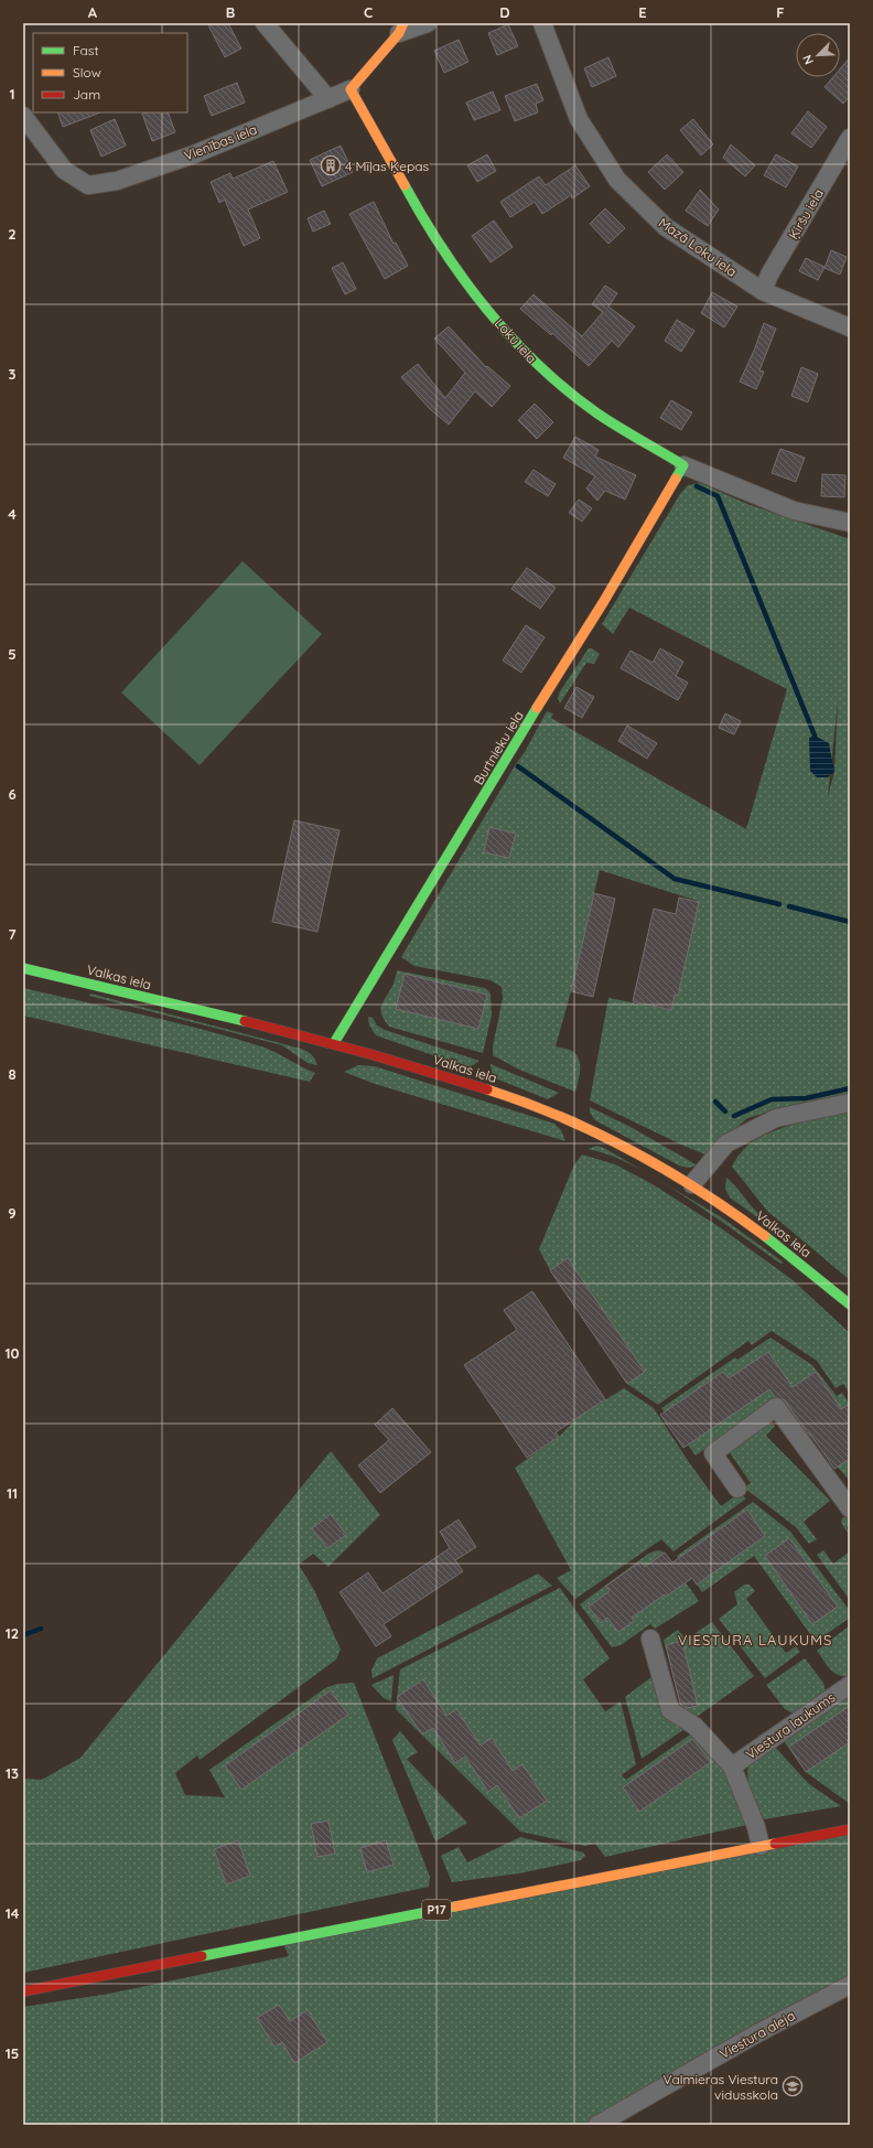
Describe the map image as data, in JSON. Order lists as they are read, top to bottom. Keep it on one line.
{"streets":{"main road":["Loku iela","Burtnieku iela","Valkas iela","P17"],"street":["Vienības iela","Ķiršu iela","Mazā Loku iela","Viestura laukums","Viestura aleja"]},"crossings":[["Vienības iela","Loku iela"],["Ķiršu iela","Mazā Loku iela"],["Loku iela","Burtnieku iela"],["Burtnieku iela","Valkas iela"],["Viestura laukums","P17"]],"districts":["VIESTURA LAUKUMS"],"places":{"building":["4 Mīļas Ķepas"],"school or university":["Valmieras Viestura vidusskola"]},"legend":["Fast","Slow","Jam"],"north":"bottom left","grid":{"columns":["A","B","C","D","E","F"],"rows":["1","2","3","4","5","6","7","8","9","10","11","12","13","14","15"]}}
